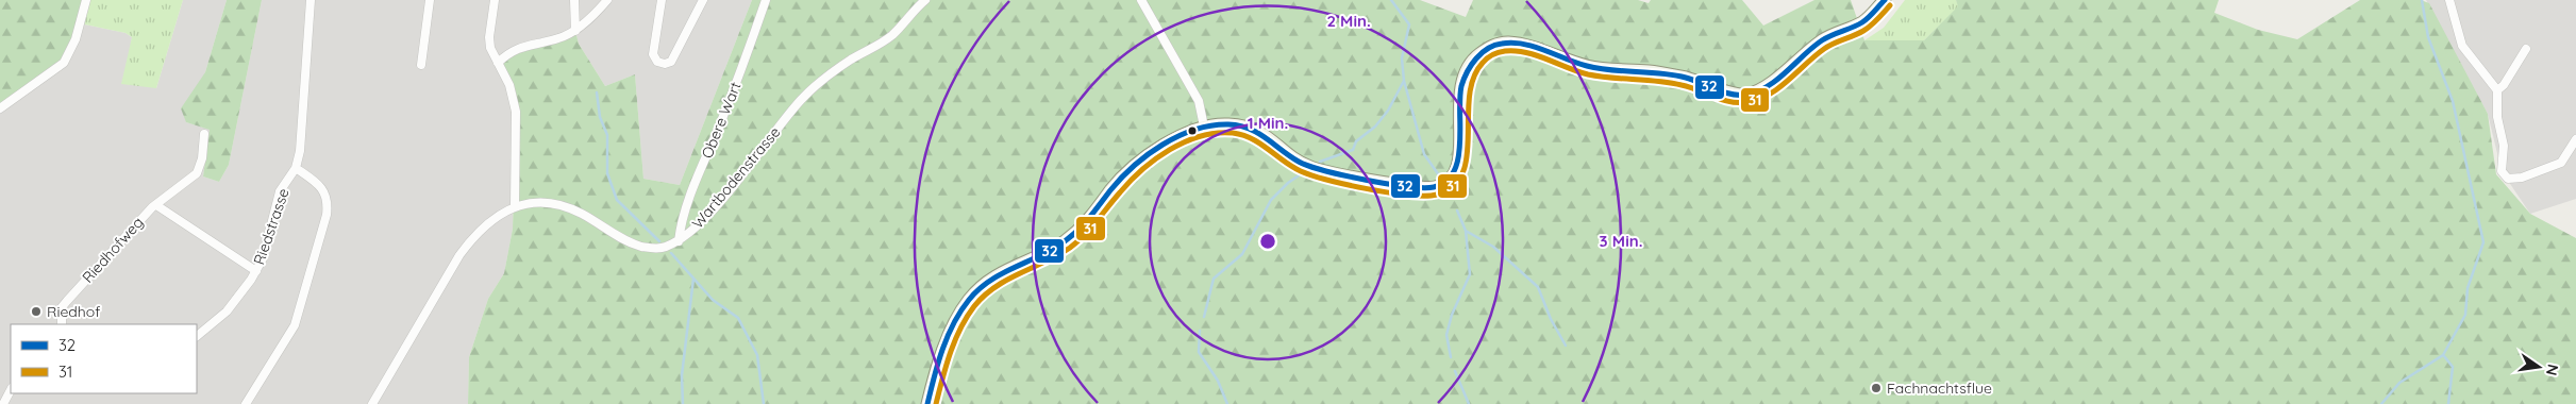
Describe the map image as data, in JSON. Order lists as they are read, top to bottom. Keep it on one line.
{"streets":{"street":["Obere Wart","Wartbodenstrasse","Riedstrasse","Riedhofweg"]},"crossings":[["Obere Wart","Wartbodenstrasse"],["Riedstrasse","Riedhofweg"]],"places":["Riedhof","Fachnachtsflue"],"lines":["transit line 32","transit line 31"],"legend":["32","31"],"north":"right","rings":["2 Min.","1 Min.","3 Min."]}
